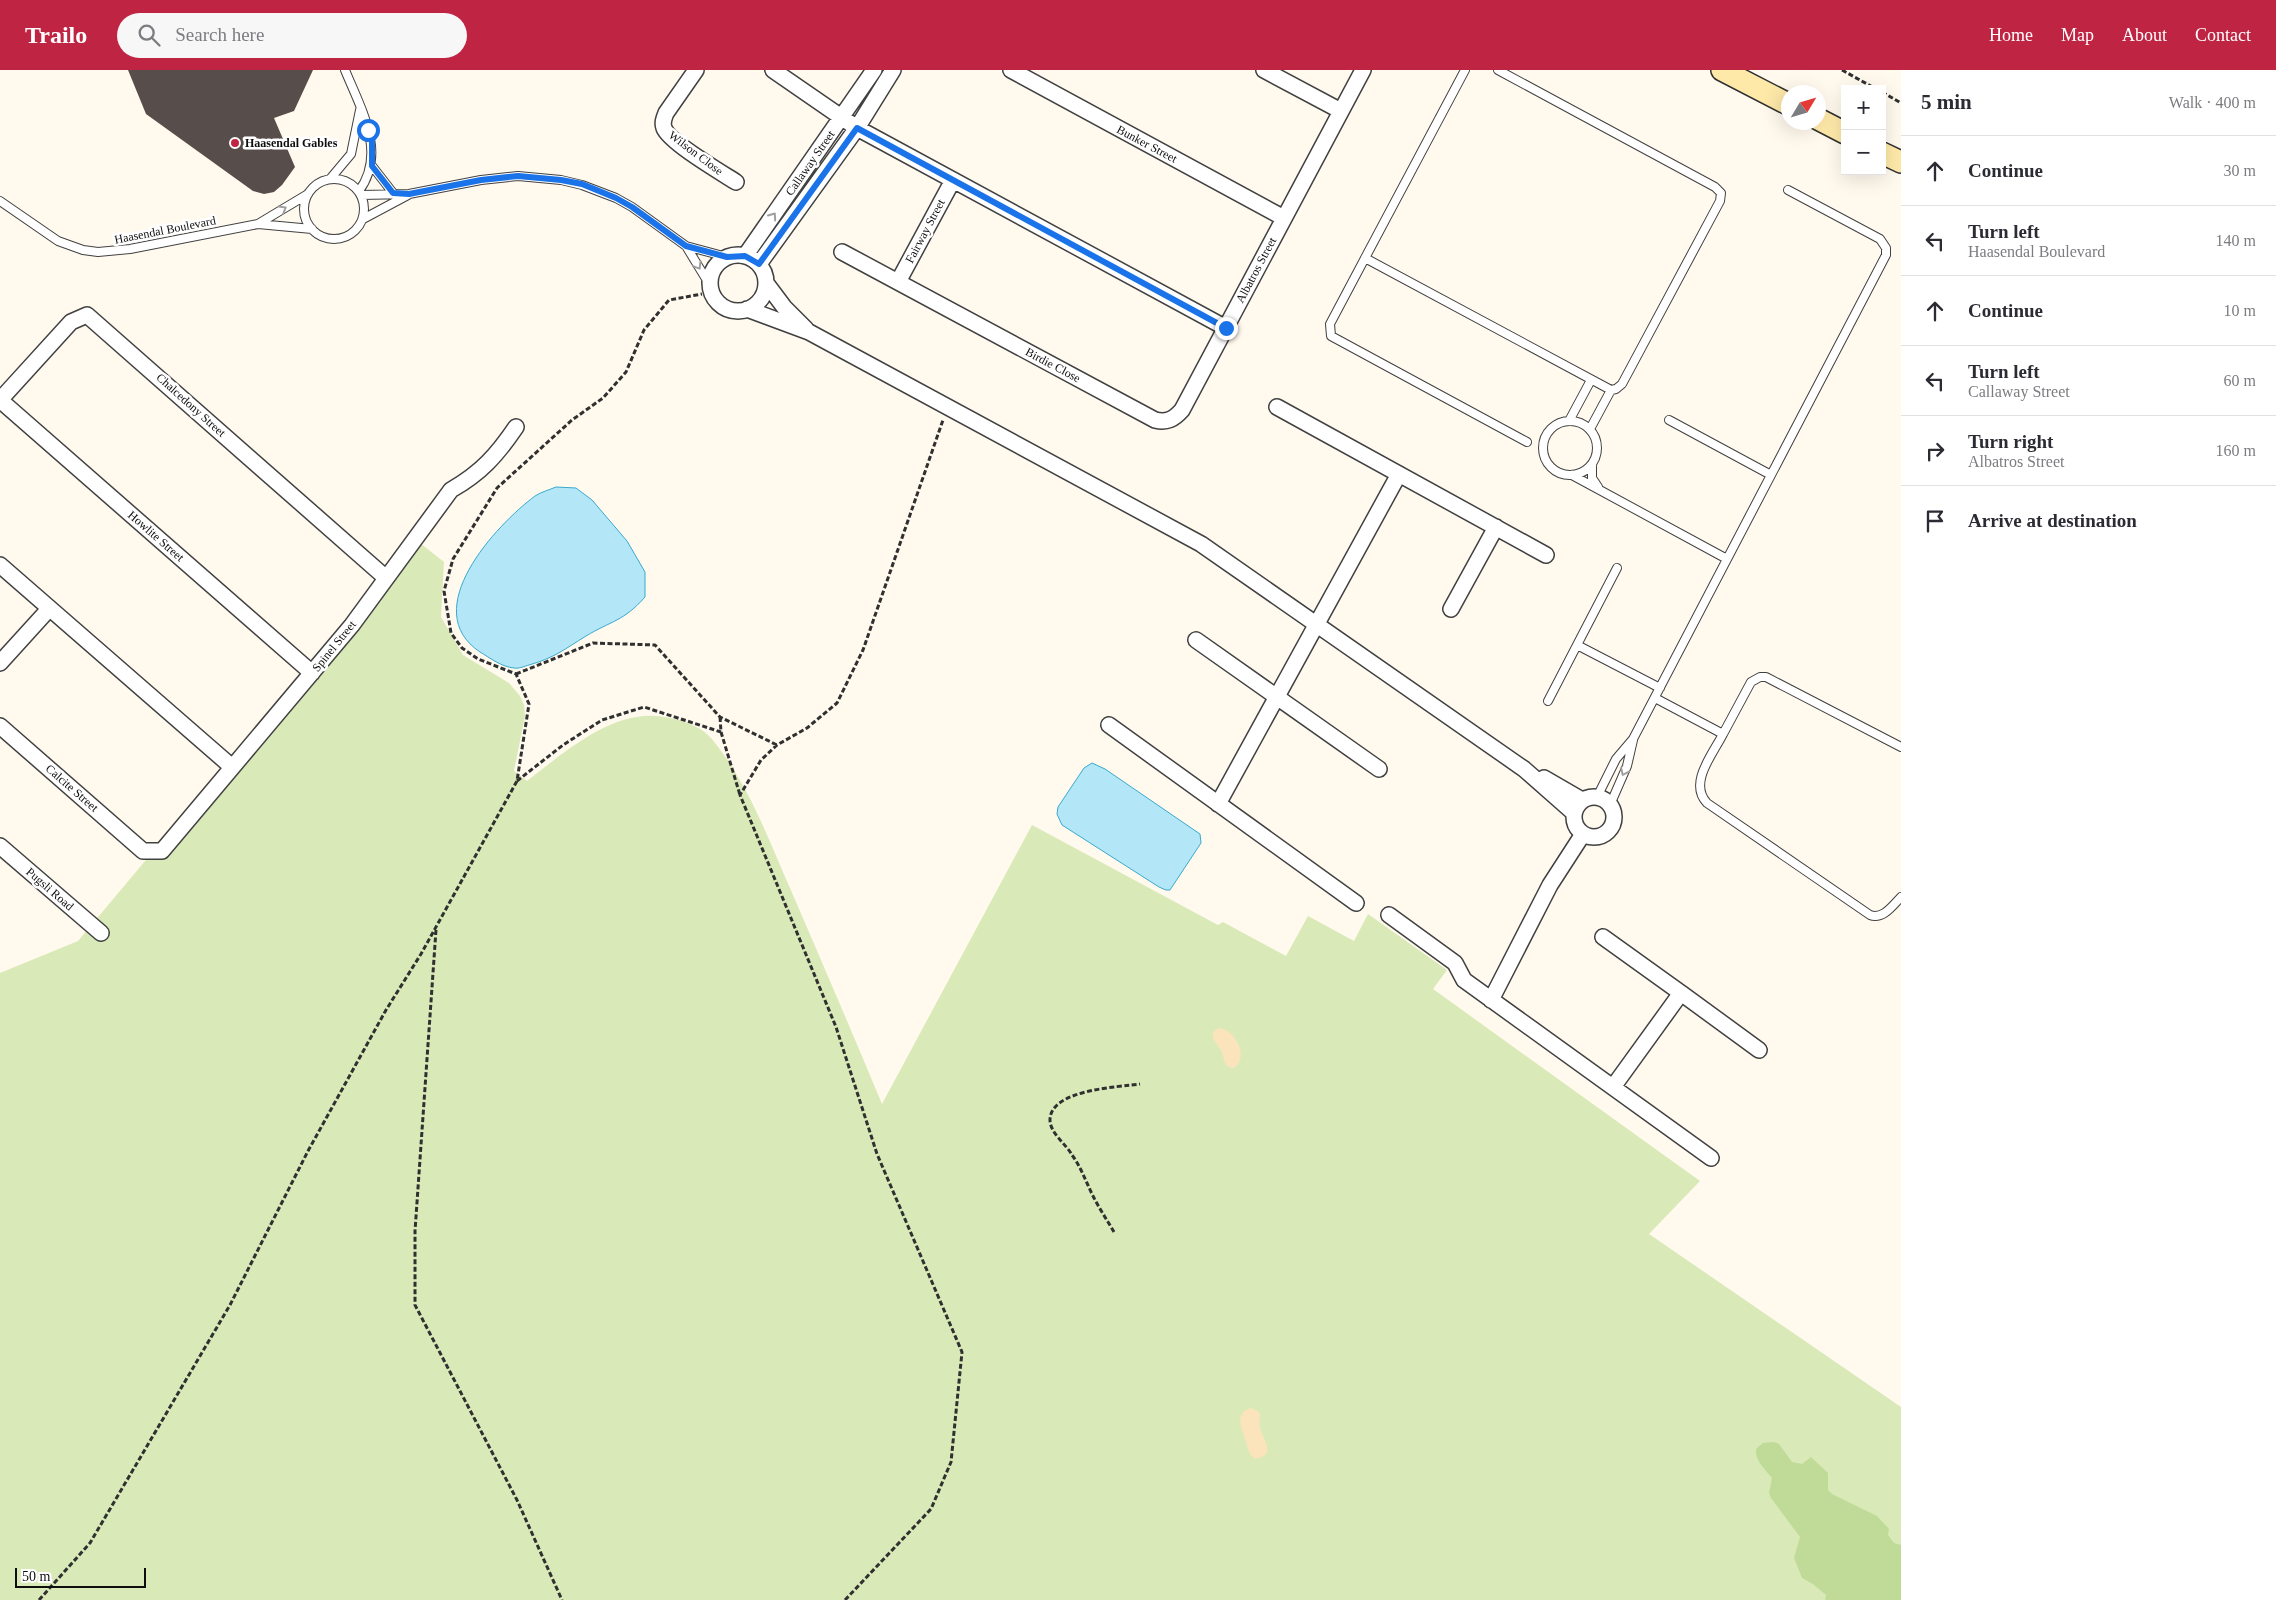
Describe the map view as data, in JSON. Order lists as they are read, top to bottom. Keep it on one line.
{"streets":{"street":["Bunker Street","Wilson Close","Callaway Street","Fairway Street","Albatros Street","Birdie Close","Chalcedony Street","Howlite Street","Spinel Street","Calcite Street","Pugsli Road"],"lane":["Haasendal Boulevard"]},"crossings":[["Bunker Street","Albatros Street"],["Callaway Street","Haasendal Boulevard"],["Fairway Street","Birdie Close"],["Albatros Street","Birdie Close"],["Chalcedony Street","Howlite Street"],["Chalcedony Street","Spinel Street"],["Howlite Street","Spinel Street"],["Spinel Street","Calcite Street"]],"places":["Haasendal Gables"],"scale_bar":"50 m","north":"top right","page":{"header":"Trailo","search":"Search here","nav":["Home","Map","About","Contact"],"heading":["5 min","Walk · 400 m"],"map_buttons":["+","−"],"list":[["Continue","30 m"],["Turn left","Haasendal Boulevard","140 m"],["Continue","10 m"],["Turn left","Callaway Street","60 m"],["Turn right","Albatros Street","160 m"],"Arrive at destination"],"scale":"50 m"}}
